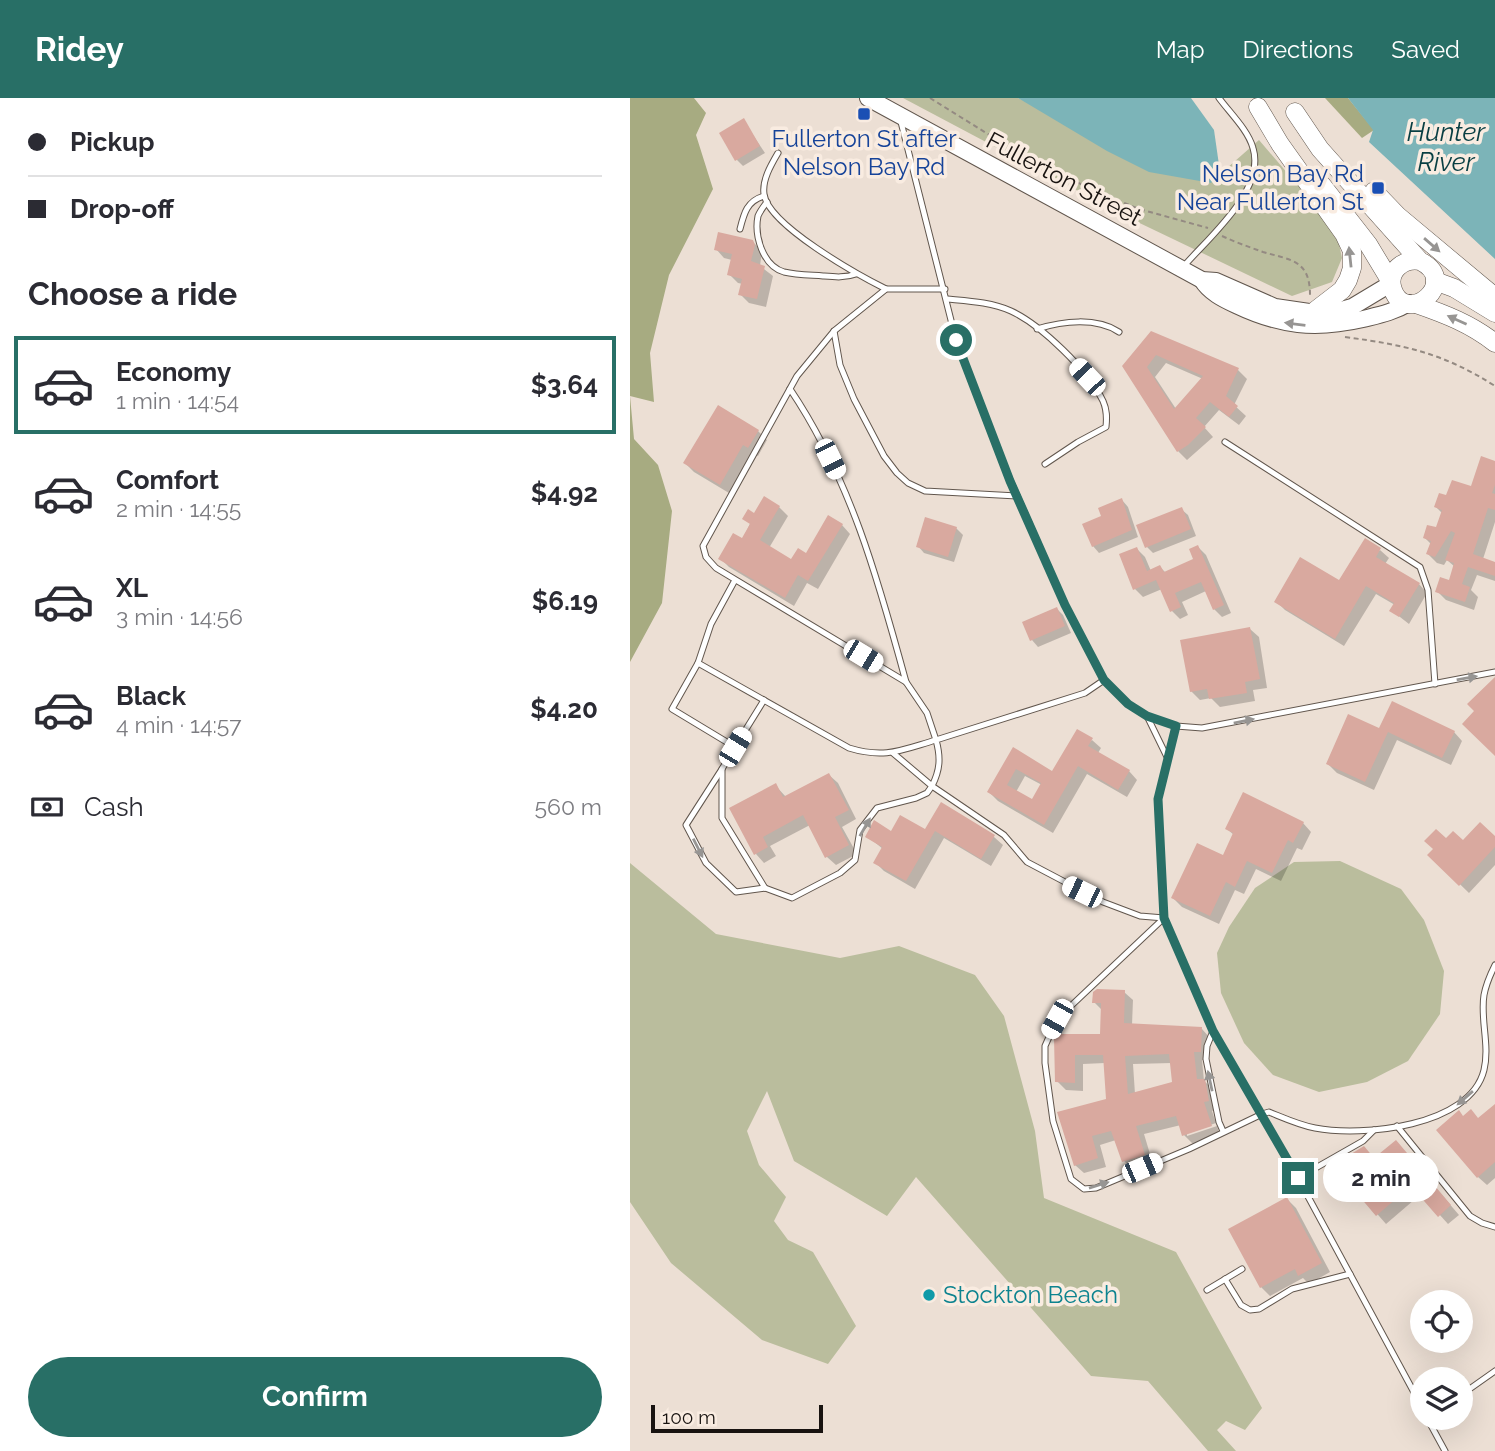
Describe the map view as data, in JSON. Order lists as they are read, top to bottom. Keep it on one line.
{"streets":{"main road":["Fullerton Street"]},"water":["Hunter River"],"places":{"transit":["Fullerton St after Nelson Bay Rd","Nelson Bay Rd Near Fullerton St"],"other":["Stockton Beach"]},"scale_bar":"100 m","page":{"header":"Ridey","nav":["Map","Directions","Saved"],"banner":["Pickup","Drop-off"],"heading":"Choose a ride","list":[{"name":"Economy","note":"1 min · 14:54","value":"$3.64"},{"name":"Comfort","note":"2 min · 14:55","value":"$4.92"},{"name":"XL","note":"3 min · 14:56","value":"$6.19"},{"name":"Black","note":"4 min · 14:57","value":"$4.20"}],"pay":["Cash","560 m"],"bubble":"2 min","buttons":"Confirm","scale":"100 m"}}
